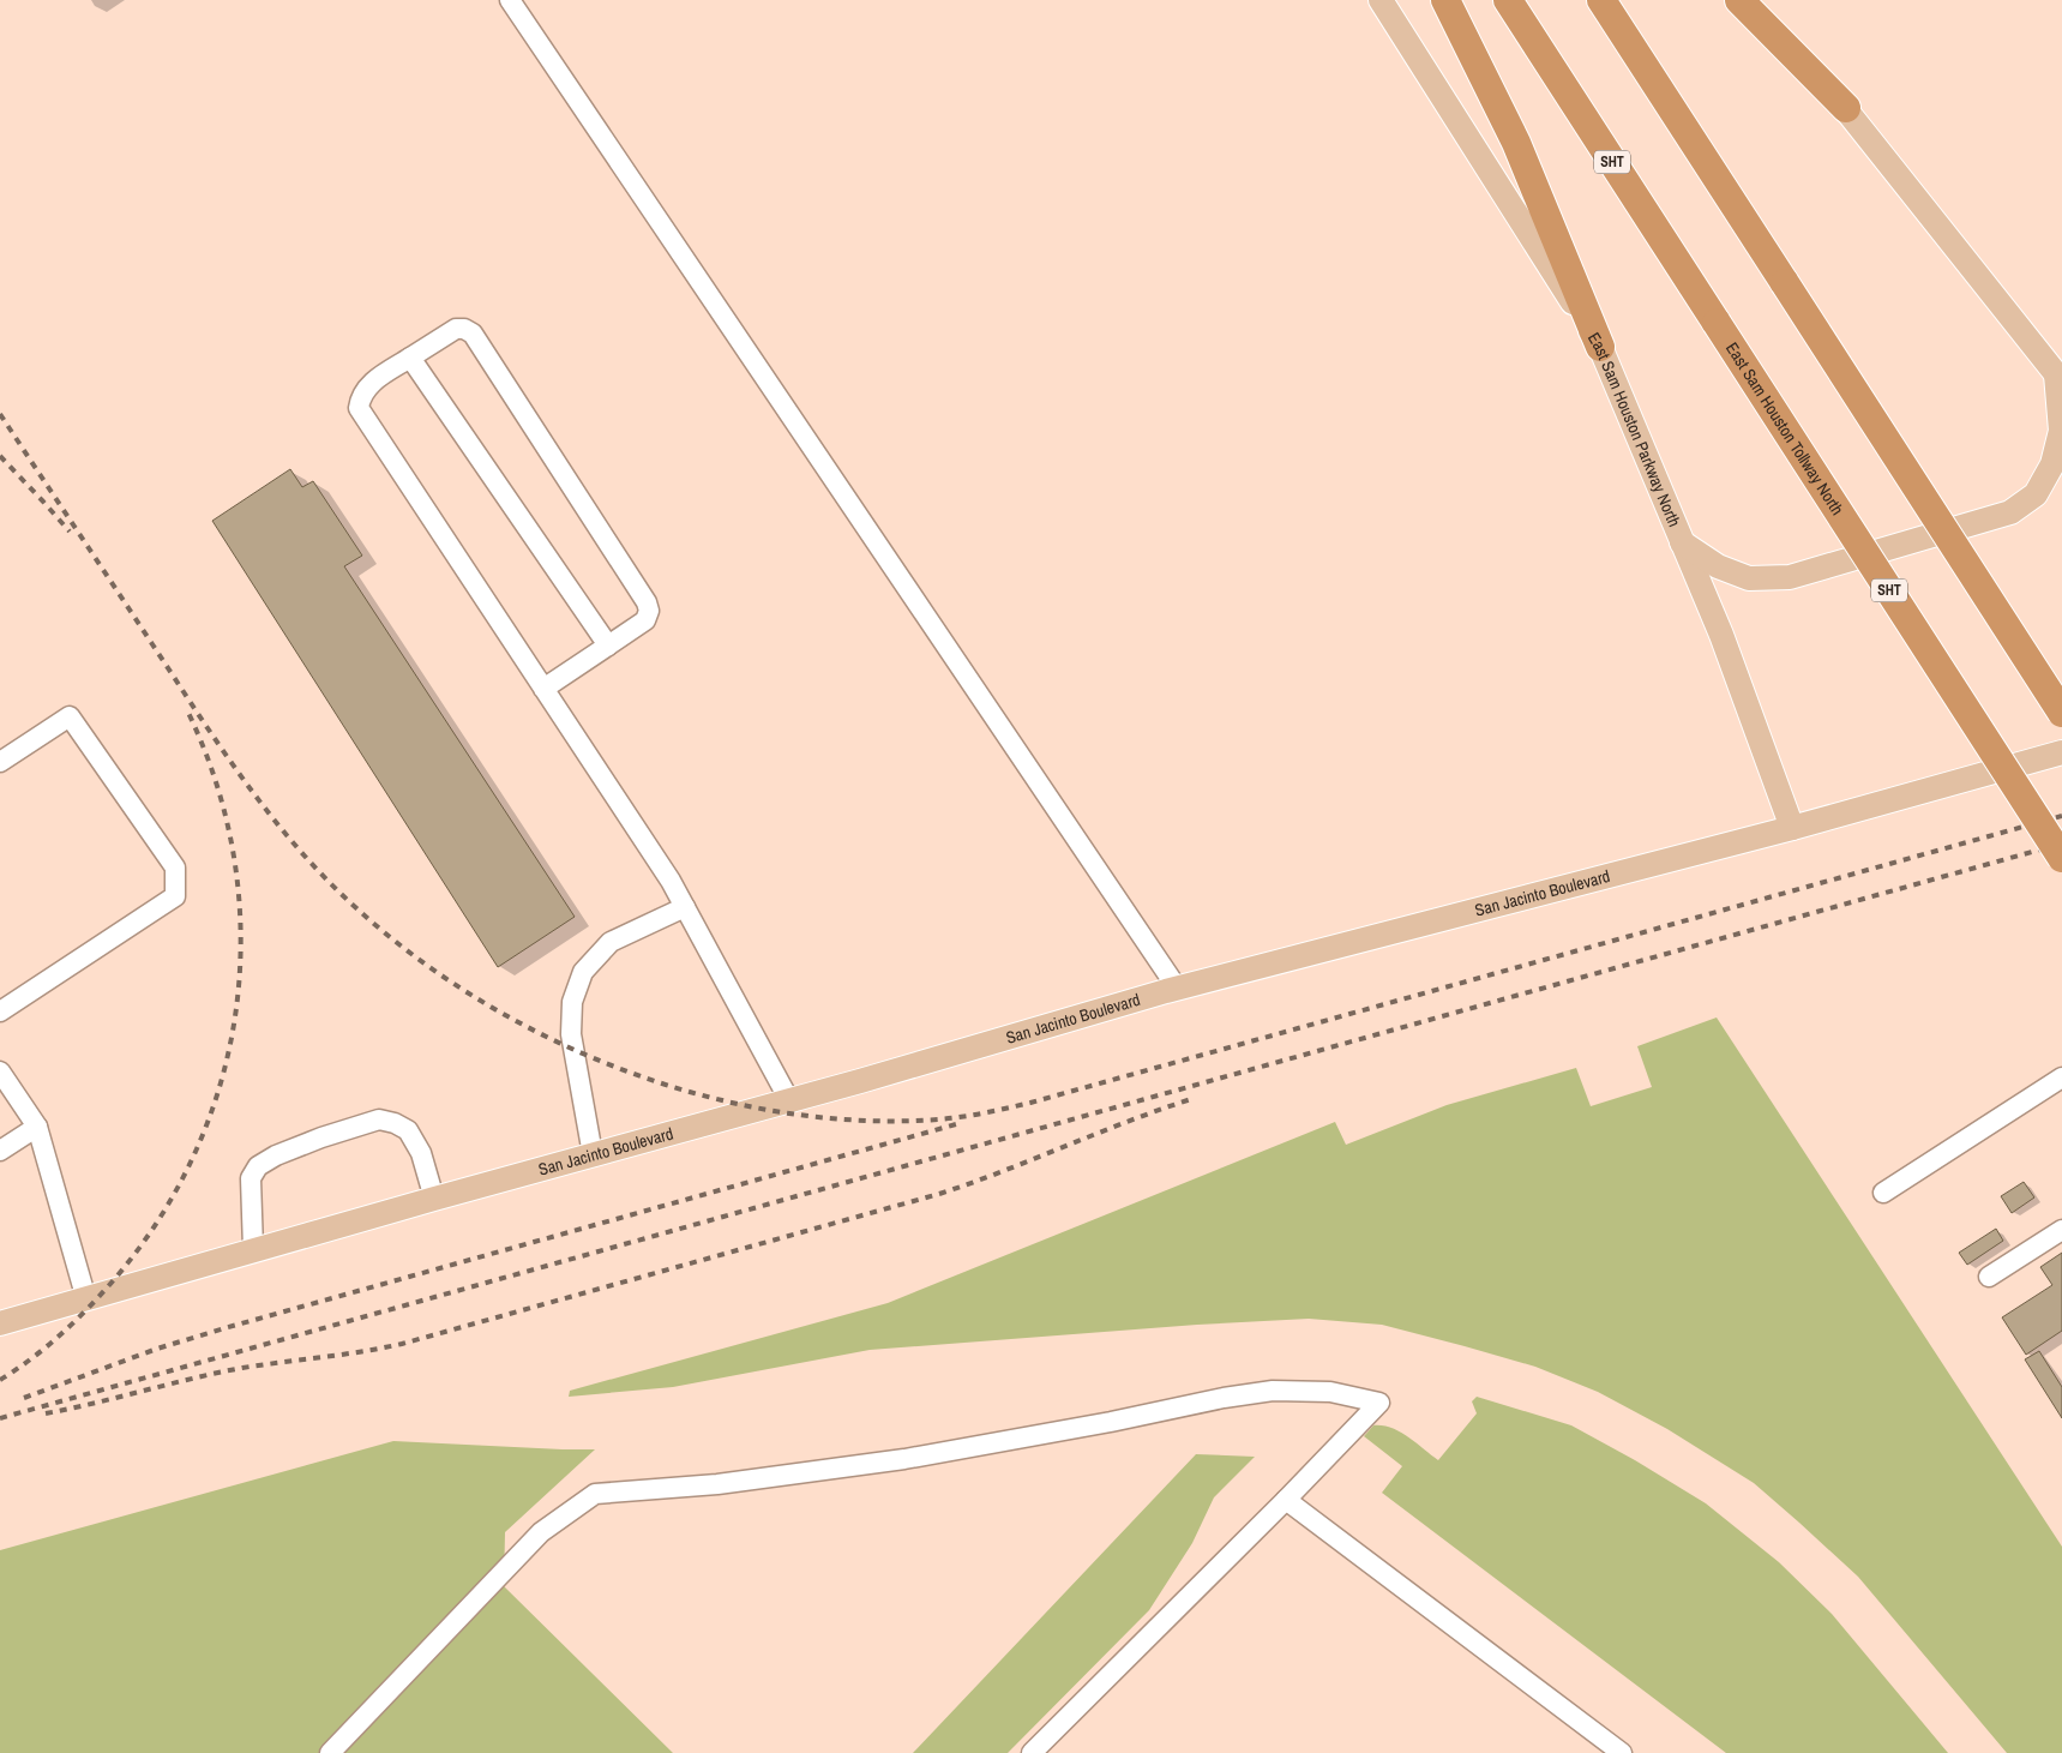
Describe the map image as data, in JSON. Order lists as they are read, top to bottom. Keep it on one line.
{"streets":{"highway":["SHT","East Sam Houston Tollway North"],"main road":["East Sam Houston Parkway North","San Jacinto Boulevard"]},"crossings":[["East Sam Houston Parkway North","San Jacinto Boulevard"]]}
